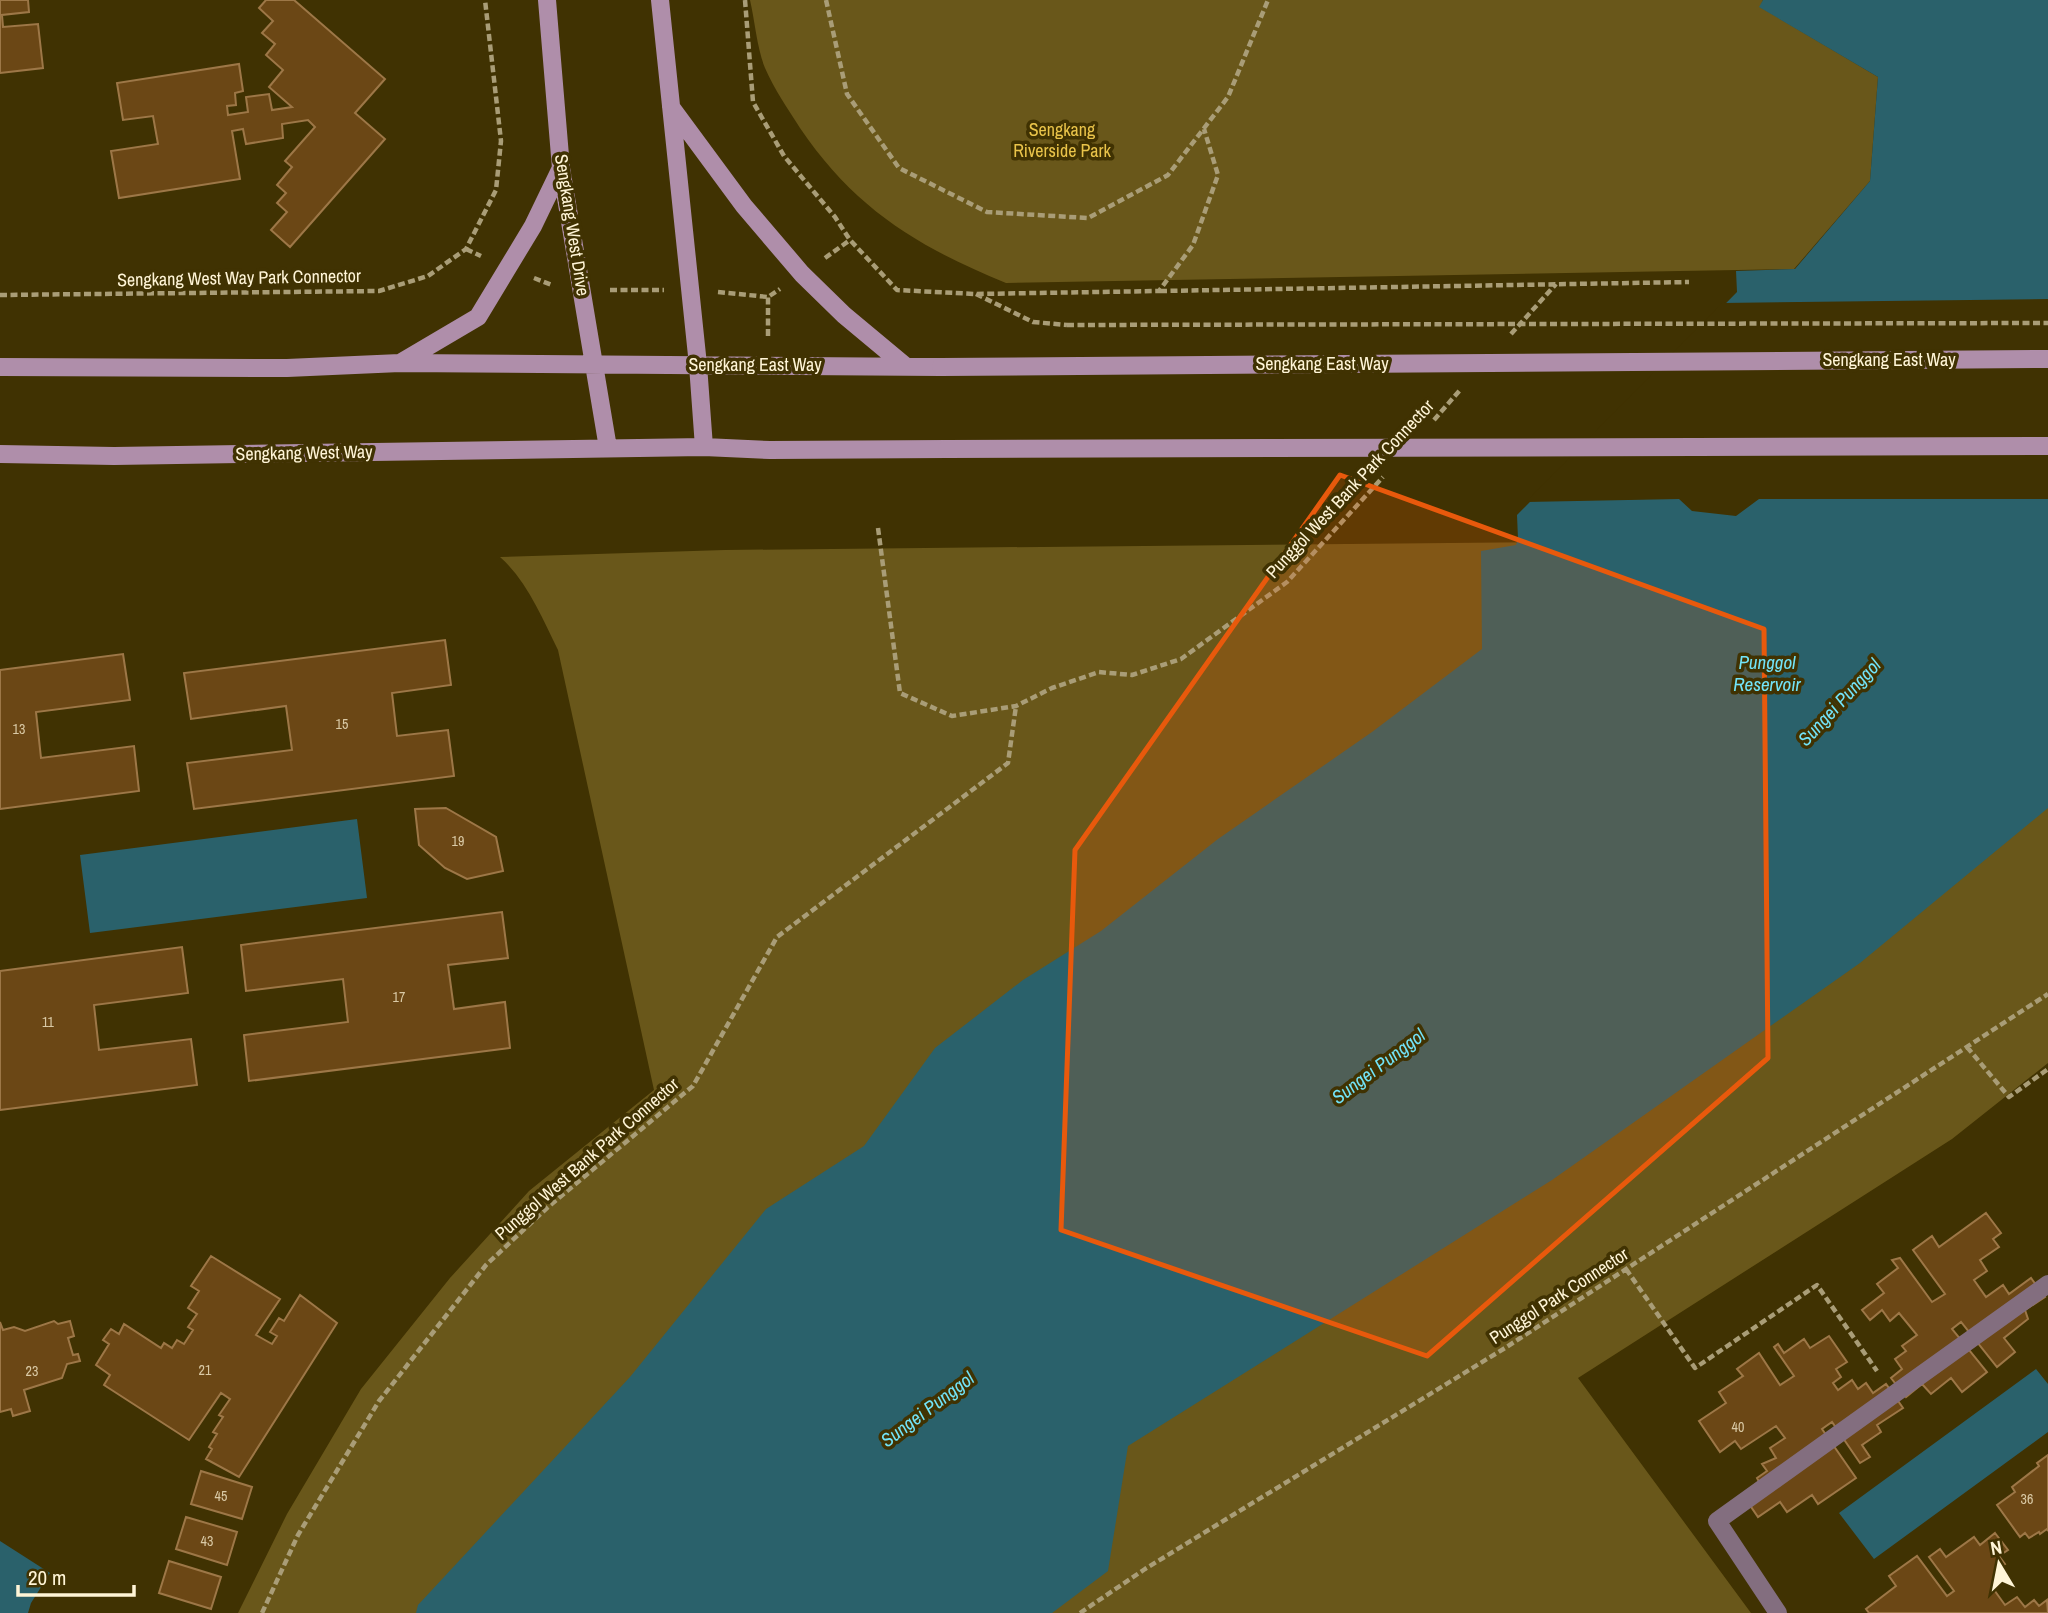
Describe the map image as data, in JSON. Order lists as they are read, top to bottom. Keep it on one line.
{"streets":{"main road":["Sengkang West Drive","Sengkang East Way","Sengkang West Way"],"path":["Sengkang West Way Park Connector","Punggol West Bank Park Connector","Punggol Park Connector"]},"crossings":[["Sengkang West Drive","Sengkang East Way"],["Sengkang West Drive","Sengkang West Way"]],"water":["Punggol Reservoir","Sungei Punggol"],"parks":["Sengkang Riverside Park"],"house_numbers":["15","13","19","17","11","21","23","40","45","36","43"],"scale_bar":"20 m","north":"top"}
